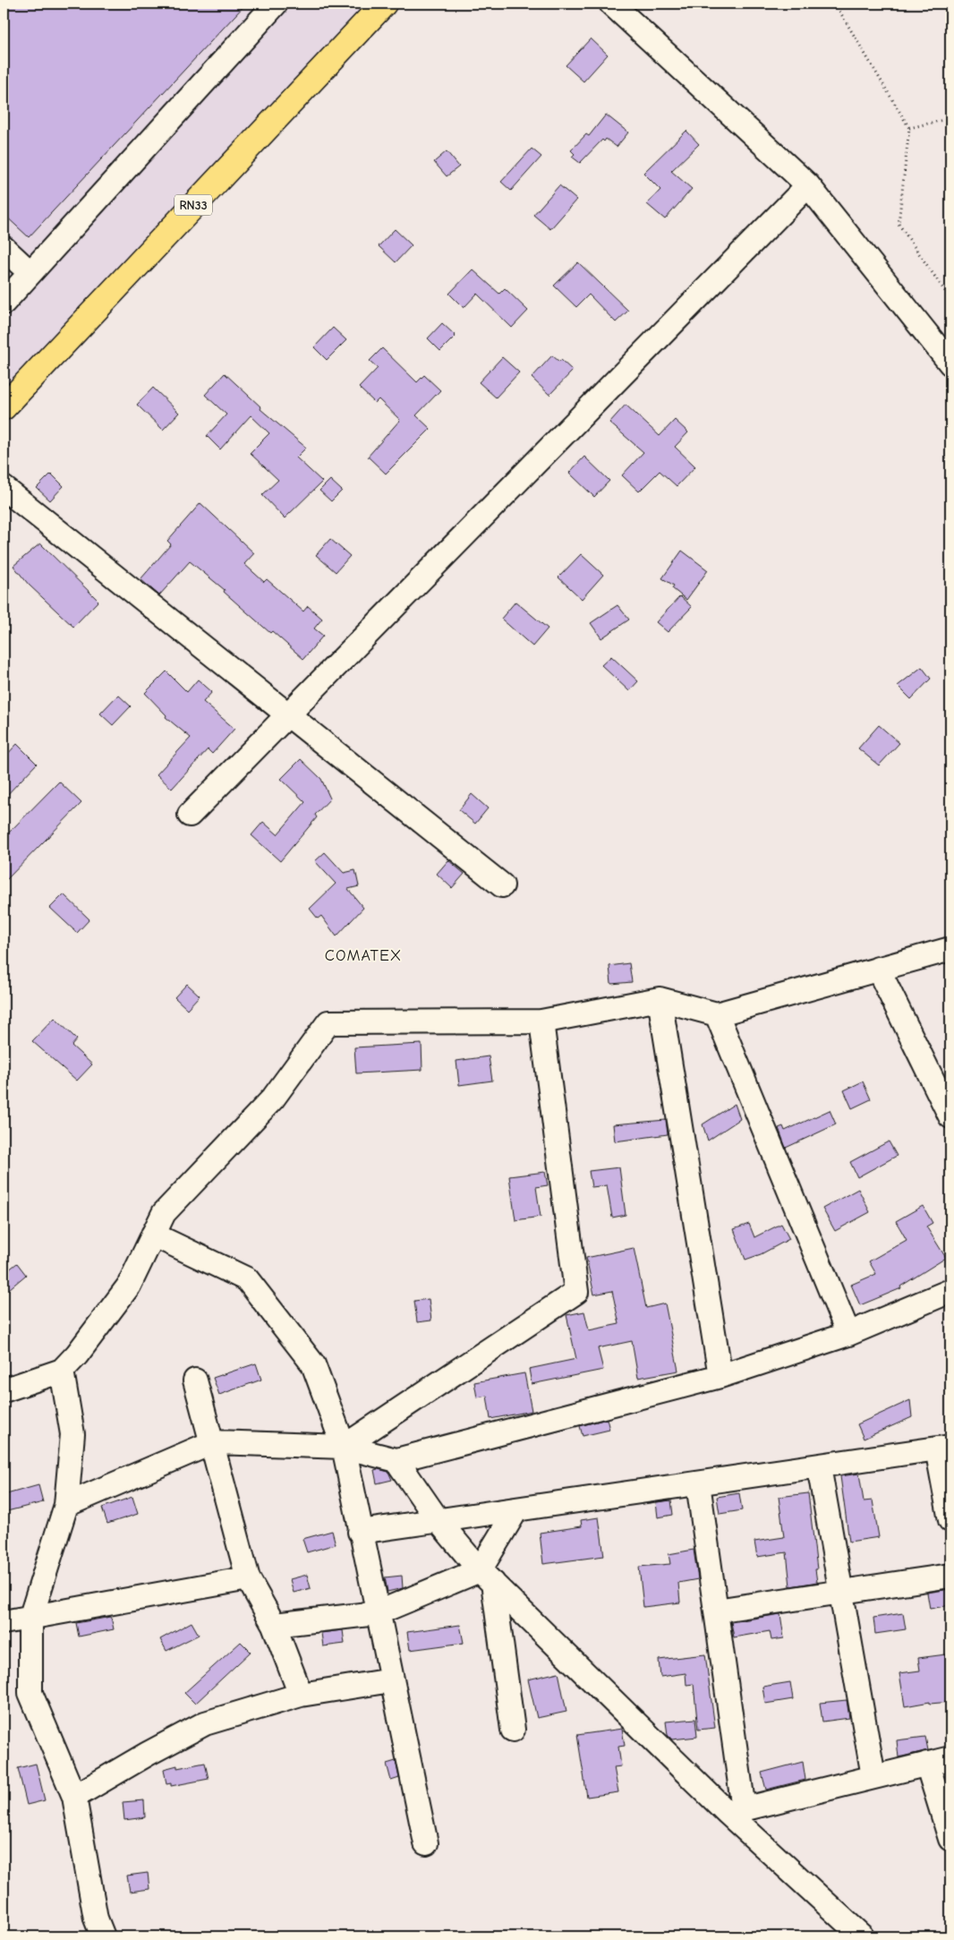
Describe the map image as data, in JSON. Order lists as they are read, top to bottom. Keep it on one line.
{"streets":{"main road":["RN33"]},"districts":["COMATEX"]}
